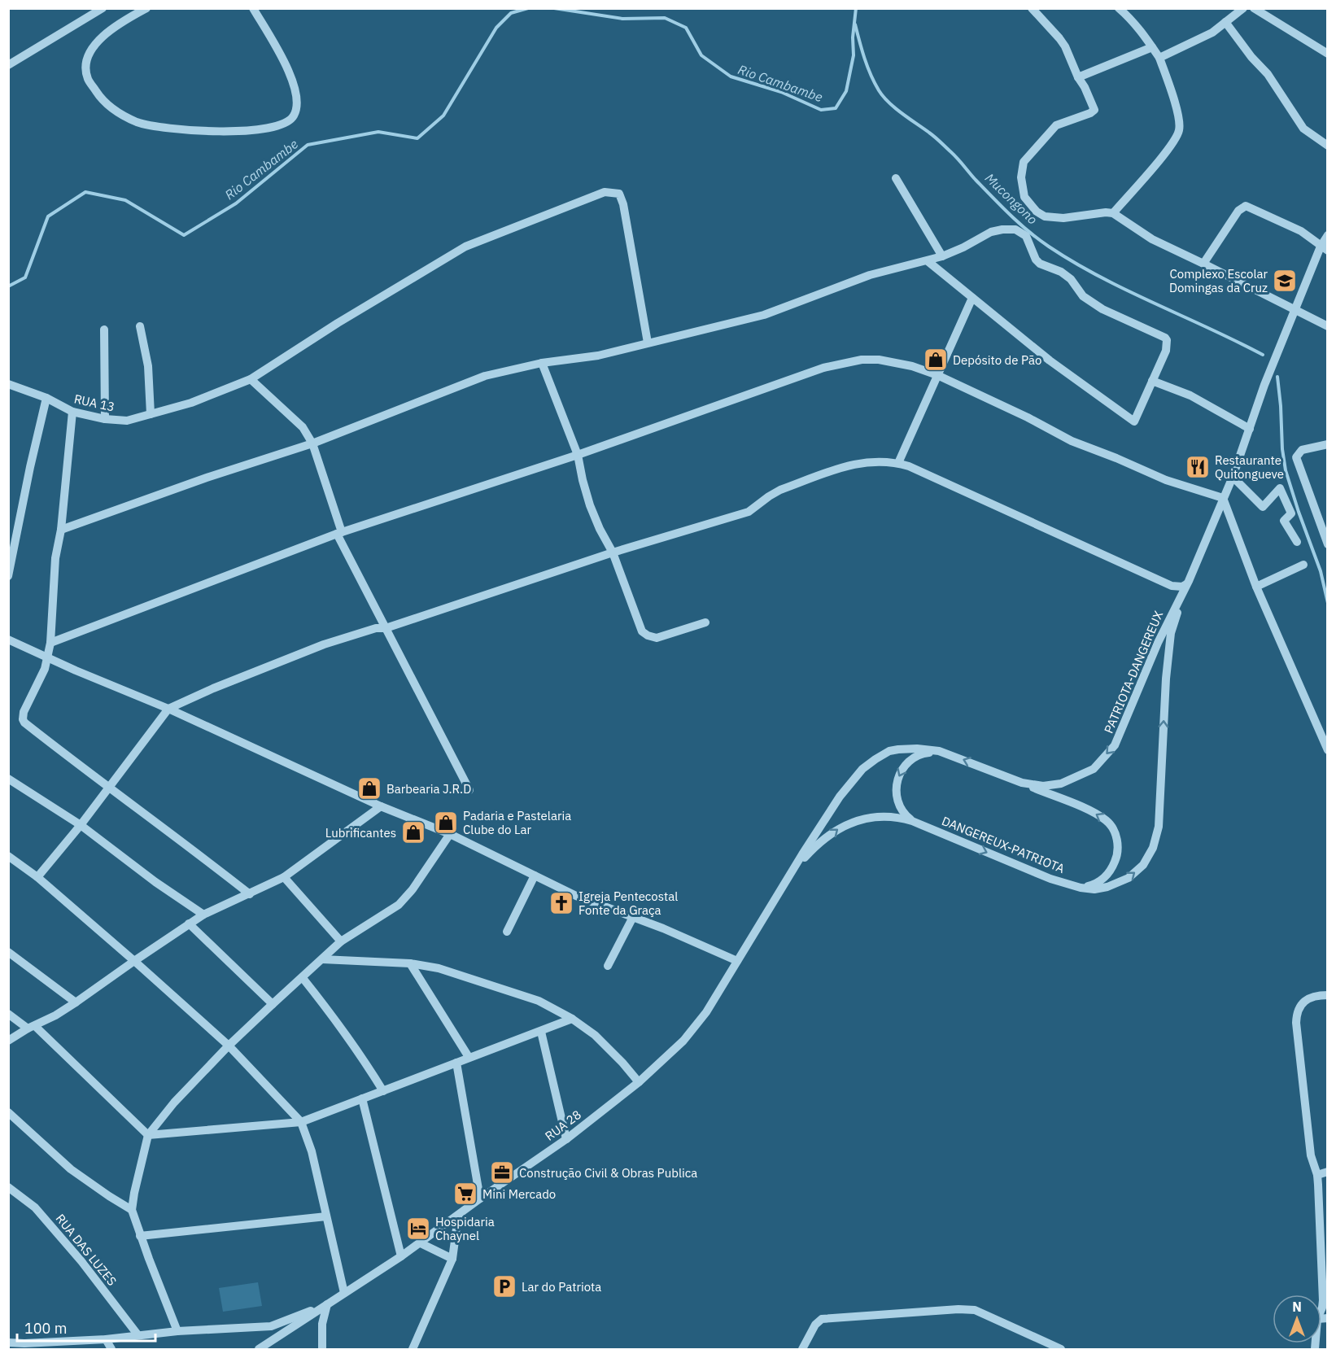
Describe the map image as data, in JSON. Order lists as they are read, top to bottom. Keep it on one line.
{"streets":{"street":["RUA 13","PATRIOTA-DANGEREUX","DANGEREUX-PATRIOTA","RUA 28","RUA DAS LUZES"]},"crossings":[["PATRIOTA-DANGEREUX","DANGEREUX-PATRIOTA"],["PATRIOTA-DANGEREUX","RUA 28"],["DANGEREUX-PATRIOTA","RUA 28"]],"one_way":["PATRIOTA-DANGEREUX"],"water":["Rio Cambambe","Mucongono"],"places":{"school or university":["Complexo Escolar Domingas da Cruz"],"shop":["Depósito de Pão","Barbearia J.R.D","Padaria e Pastelaria Clube do Lar","Lubrificantes"],"restaurant":["Restaurante Quitongueve"],"church":["Igreja Pentecostal Fonte da Graça"],"office":["Construção Civil & Obras Publica"],"supermarket":["Mini Mercado"],"hotel":["Hospidaria Chaynel"],"parking":["Lar do Patriota"]},"scale_bar":"100 m","north":"top"}
